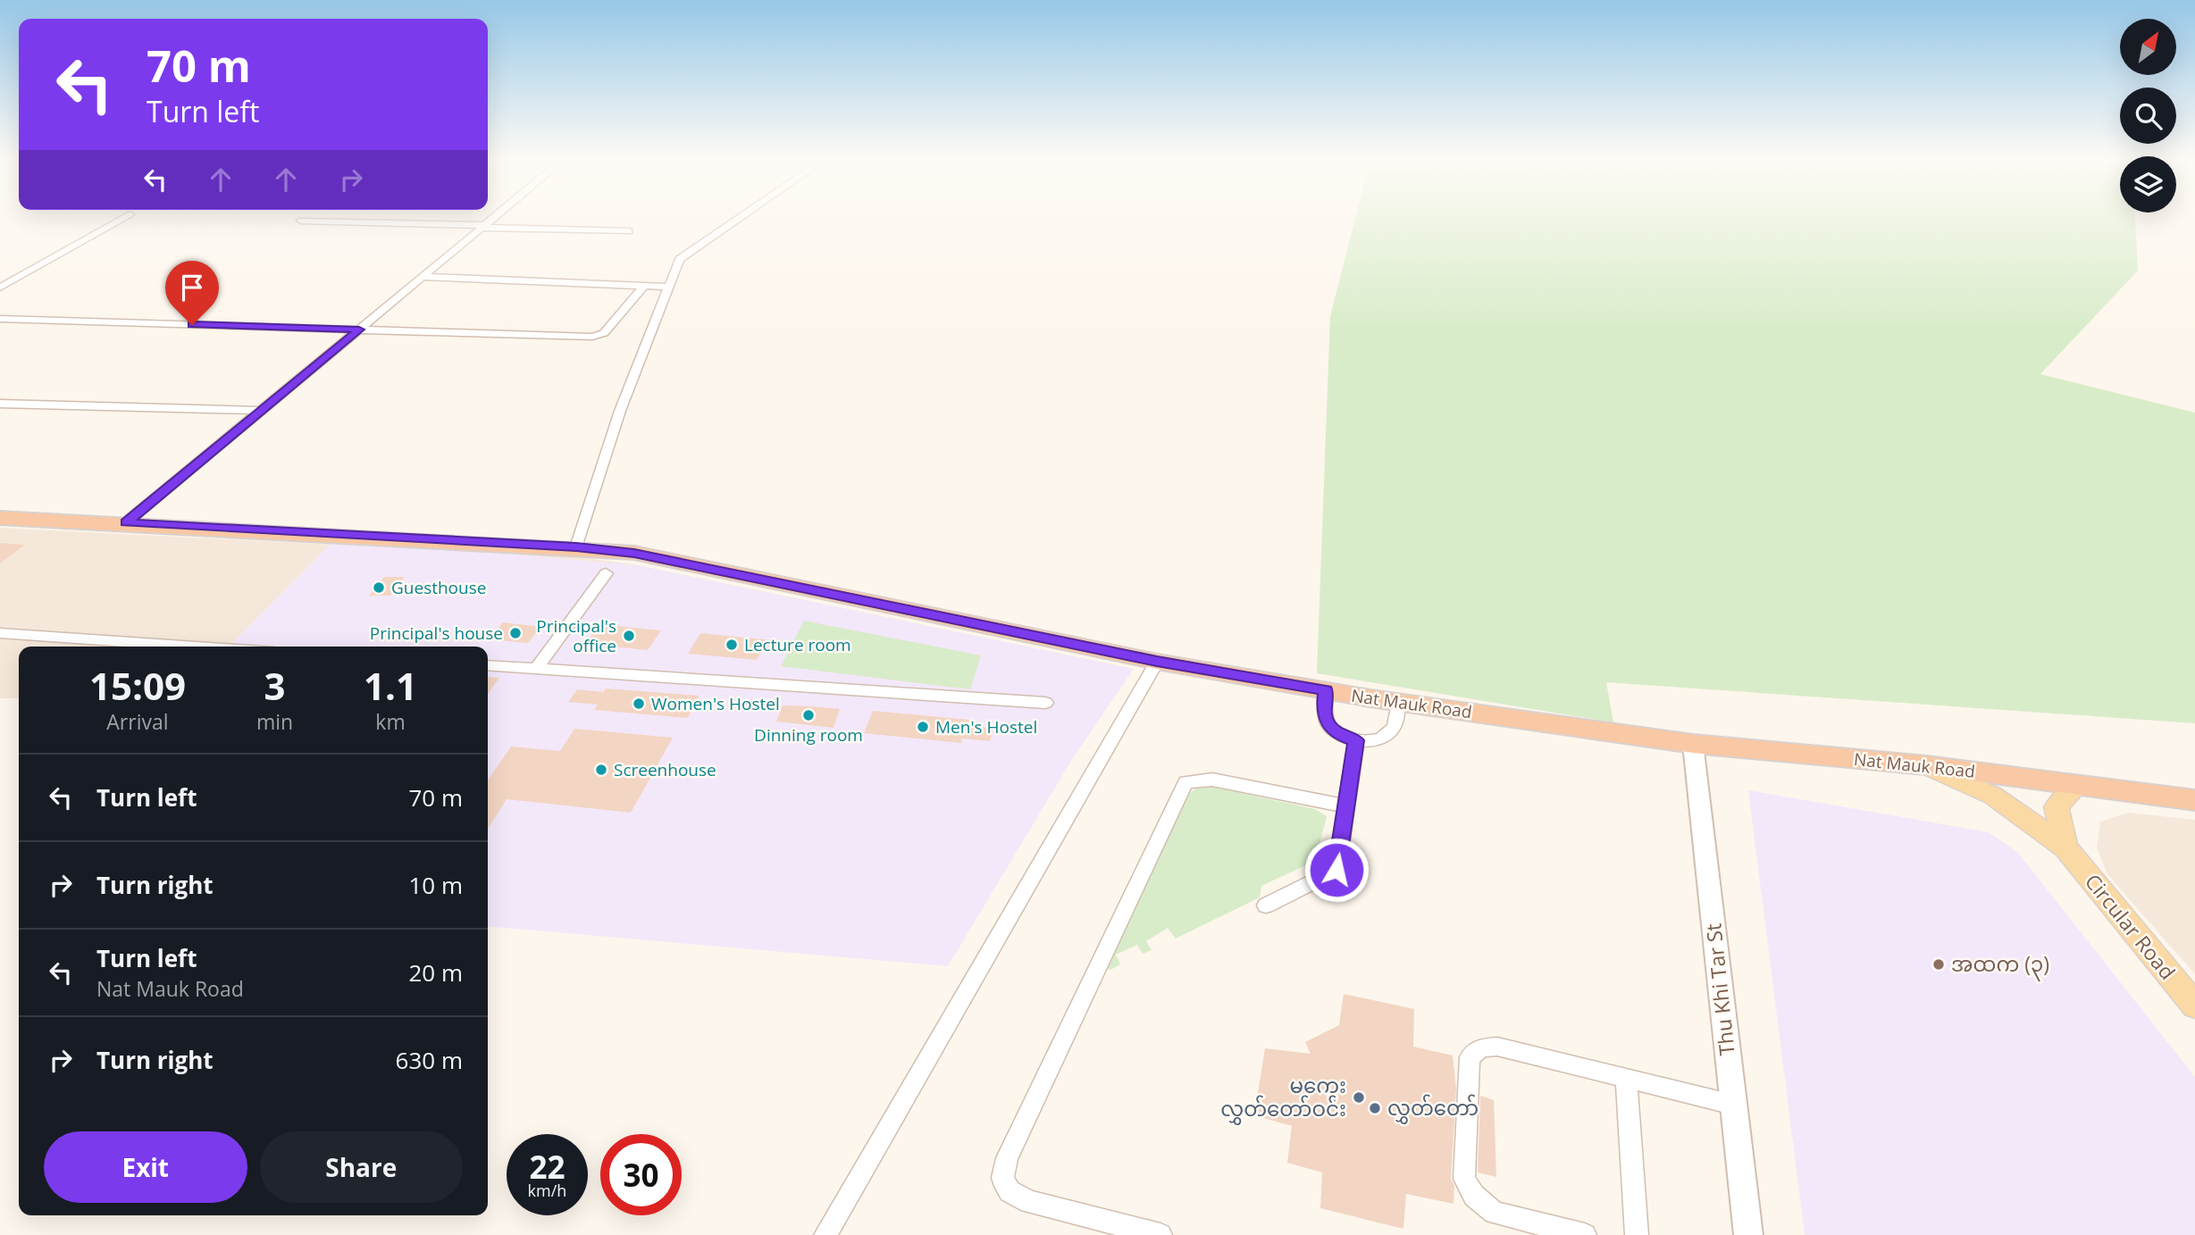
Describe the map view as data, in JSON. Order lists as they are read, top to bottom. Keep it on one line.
{"streets":{"highway":["Nat Mauk Road"],"main road":["Circular Road"],"street":["Thu Khi Tar St"]},"crossings":[["Nat Mauk Road","Thu Khi Tar St"]],"places":["Guesthouse","Principal's house","Principal's office","Lecture room","Women's Hostel","Dinning room","Men's Hostel","Screenhouse","အထက (၃)","မကွေး လွှတ်တော်ဝင်း","လွှတ်တော်"],"north":"top right","page":{"turn":["70 m","Turn left"],"eta":["15:09","Arrival","3","min","1.1","km"],"list":[{"name":"Turn left","value":"70 m"},{"name":"Turn right","value":"10 m"},{"name":"Turn left","note":"Nat Mauk Road","value":"20 m"},{"name":"Turn right","value":"630 m"}],"buttons":["Exit","Share"],"speed":"22 km/h","limit":"30"}}
